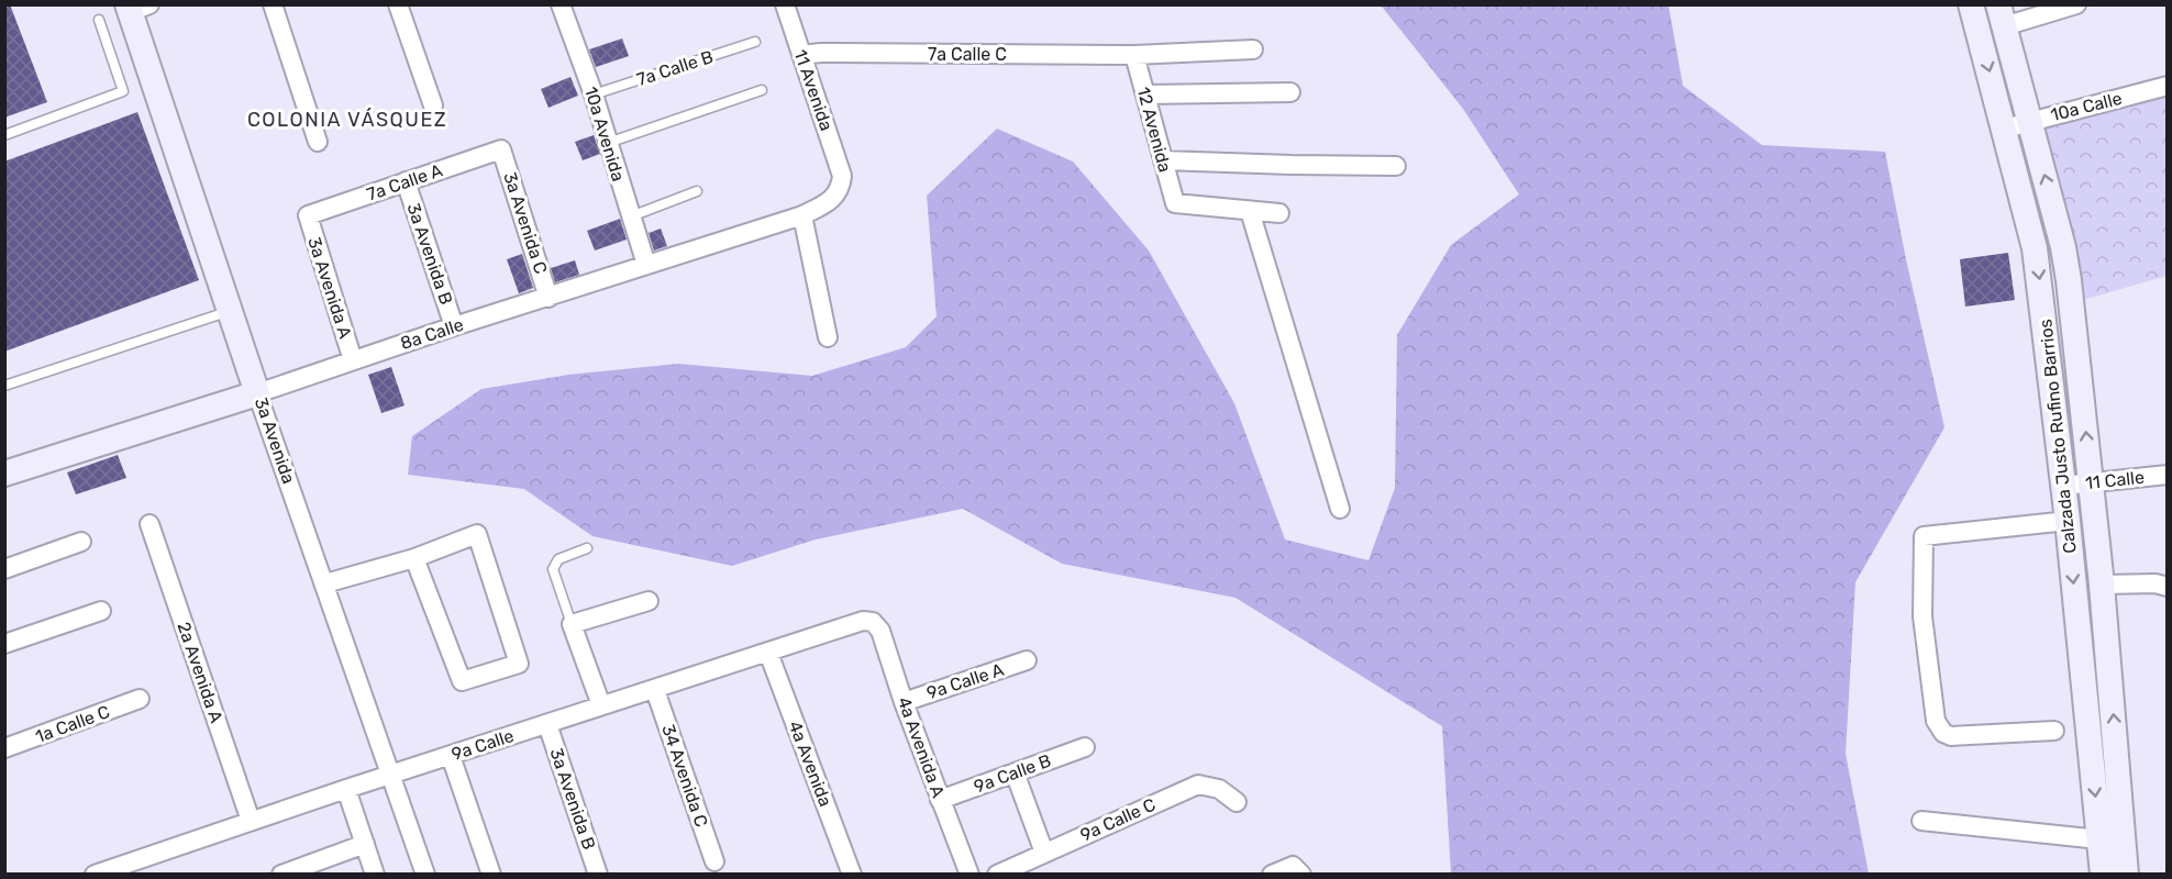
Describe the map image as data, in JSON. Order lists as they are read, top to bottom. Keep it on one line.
{"streets":{"street":["7a Calle C","11 Avenida","10a Calle","12 Avenida","10a Avenida","7a Calle A","3a Avenida C","3a Avenida B","3a Avenida A","8a Calle","Calzada Justo Rufino Barrios","3a Avenida","11 Calle","2a Avenida A","9a Calle A","1a Calle C","9a Calle","4a Avenida A","4a Avenida","9a Calle B","34 Avenida C","9a Calle C"],"lane":["7a Calle B"]},"crossings":[["7a Calle C","11 Avenida"],["7a Calle C","12 Avenida"],["7a Calle B","10a Avenida"],["11 Avenida","8a Calle"],["10a Calle","Calzada Justo Rufino Barrios"],["10a Avenida","8a Calle"],["7a Calle A","3a Avenida C"],["7a Calle A","3a Avenida B"],["7a Calle A","3a Avenida A"],["3a Avenida C","8a Calle"],["3a Avenida B","8a Calle"],["3a Avenida B","9a Calle"],["3a Avenida A","8a Calle"],["8a Calle","3a Avenida"],["Calzada Justo Rufino Barrios","11 Calle"],["3a Avenida","9a Calle"],["2a Avenida A","9a Calle"],["9a Calle A","4a Avenida A"],["9a Calle","4a Avenida A"],["9a Calle","4a Avenida"],["9a Calle","34 Avenida C"],["4a Avenida A","9a Calle B"]],"districts":["COLONIA VÁSQUEZ"]}
